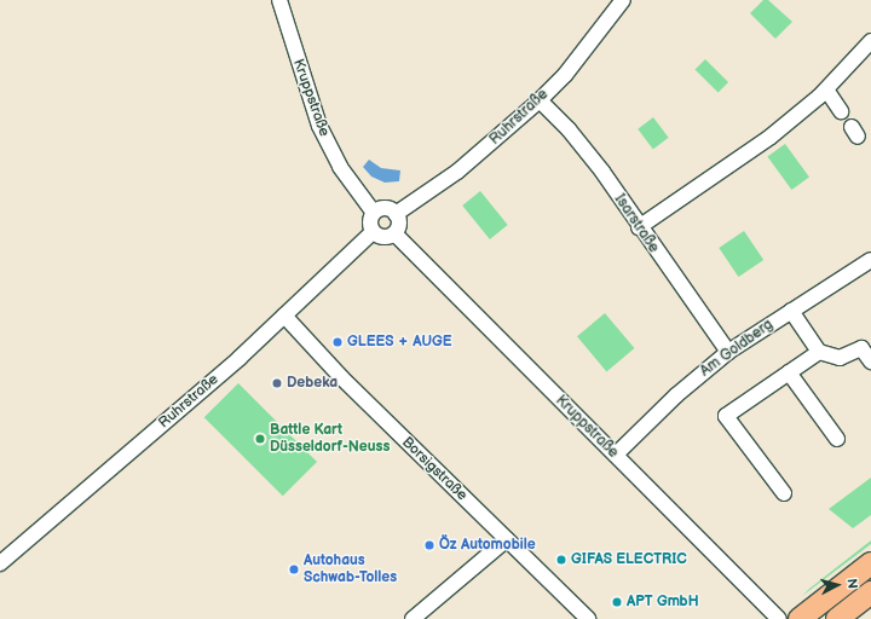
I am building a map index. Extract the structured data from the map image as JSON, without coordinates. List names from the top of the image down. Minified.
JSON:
{"streets":{"street":["Kruppstraße","Ruhrstraße","Isarstraße","Am Goldberg","Borsigstraße"]},"crossings":[["Kruppstraße","Ruhrstraße"],["Kruppstraße","Am Goldberg"],["Ruhrstraße","Isarstraße"],["Ruhrstraße","Borsigstraße"],["Isarstraße","Am Goldberg"]],"places":["GLEES + AUGE","Debeka","Battle Kart Düsseldorf-Neuss","Öz Automobile","GIFAS ELECTRIC","Autohaus Schwab-Tolles","APT GmbH"],"north":"right"}
